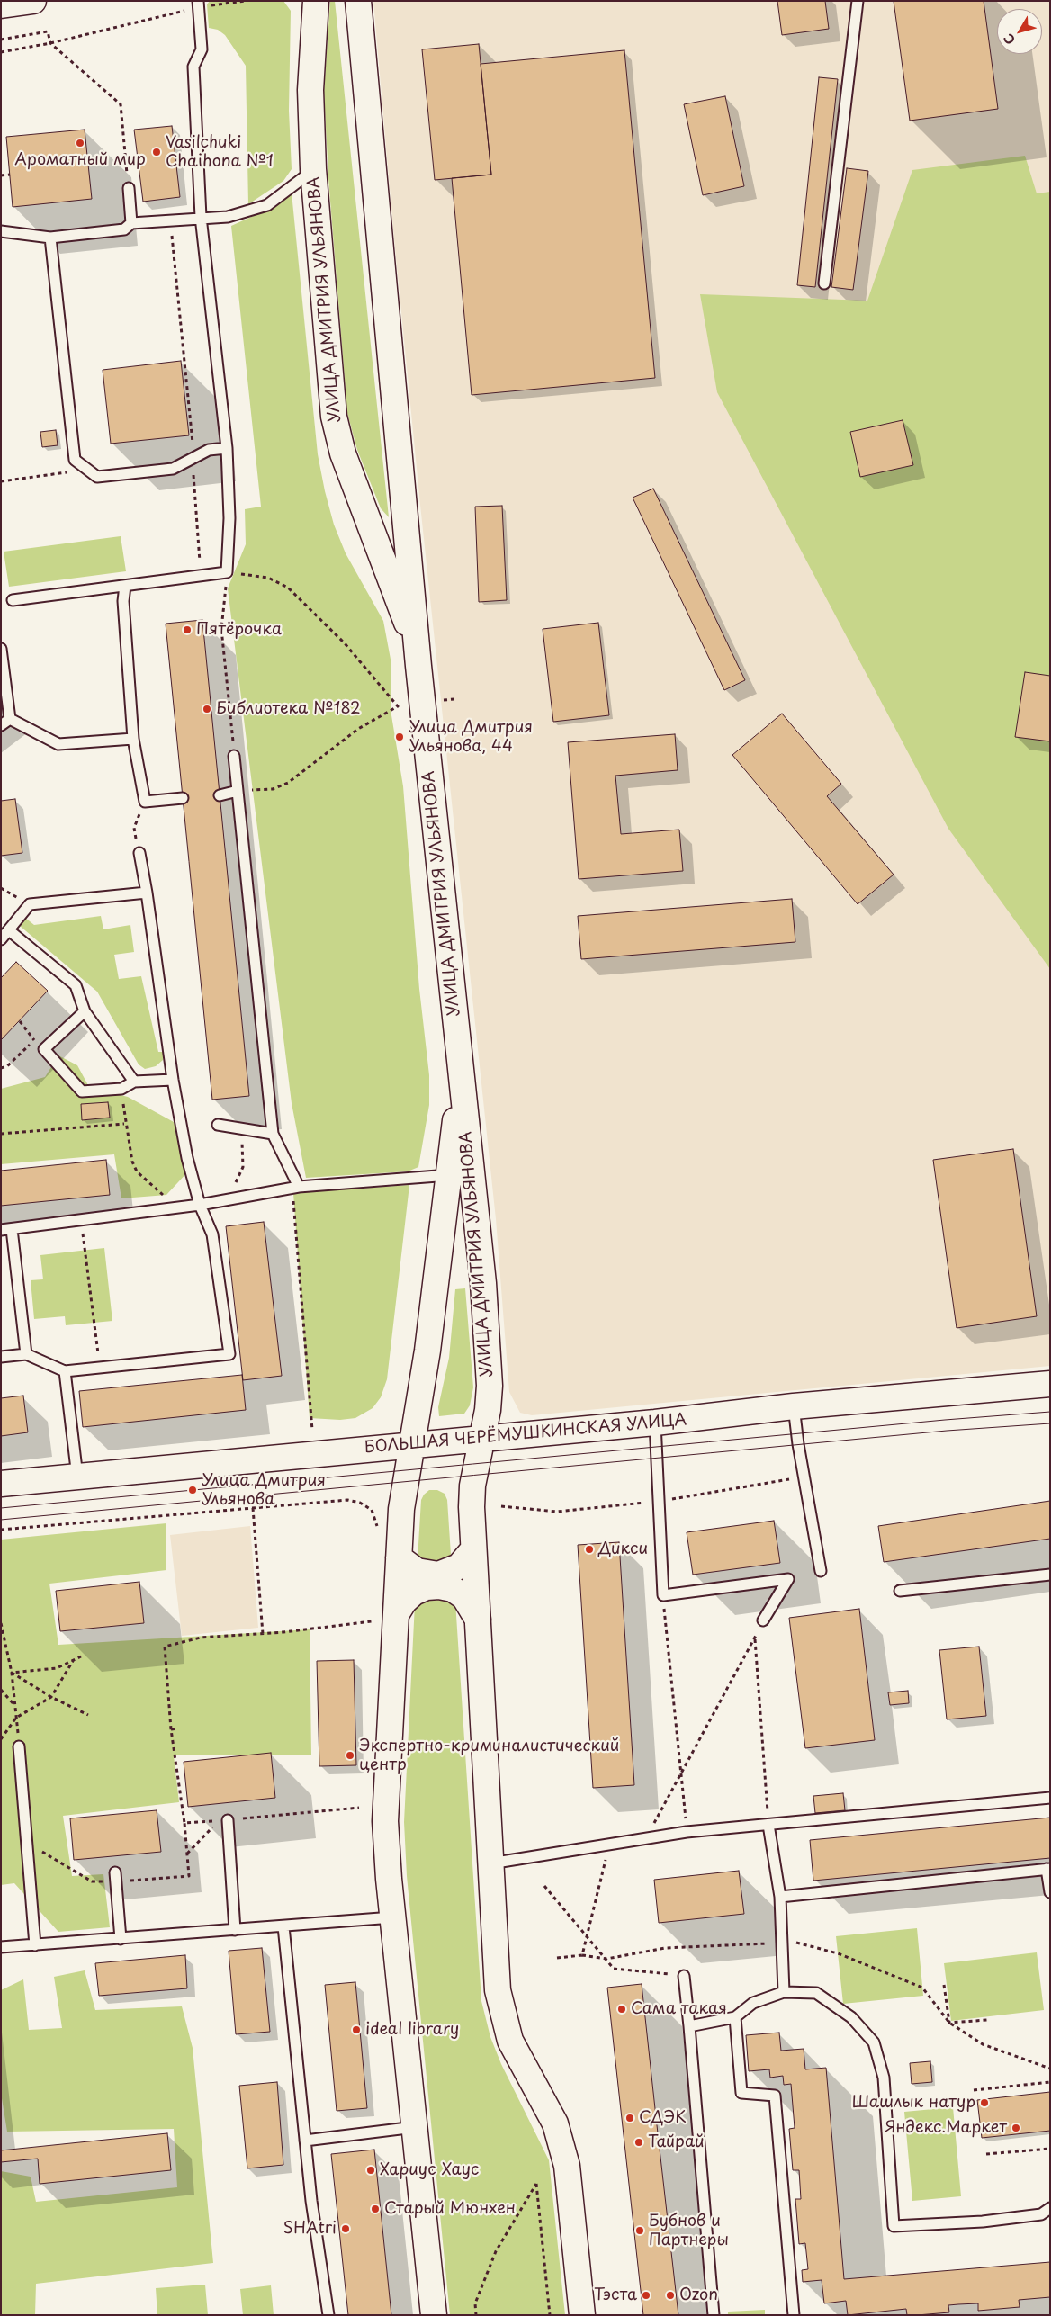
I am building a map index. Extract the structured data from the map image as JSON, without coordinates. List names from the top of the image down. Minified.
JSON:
{"streets":{"main road":["УЛИЦА ДМИТРИЯ УЛЬЯНОВА","БОЛЬШАЯ ЧЕРЁМУШКИНСКАЯ УЛИЦА"]},"crossings":[["УЛИЦА ДМИТРИЯ УЛЬЯНОВА","БОЛЬШАЯ ЧЕРЁМУШКИНСКАЯ УЛИЦА"]],"places":["Ароматный мир","Vasilchuki Chaihona №1","Пятёрочка","Библиотека №182","Улица Дмитрия Ульянова, 44","Улица Дмитрия Ульянова","Дикси","Экспертно-криминалистический центр","Сама такая","ideal library","Шашлык натур","СДЭК","Яндекс.Маркет","Тайрай","Хариус Хаус","Старый Мюнхен","SHAtri","Бубнов и Партнеры","Тэста","Ozon"],"north":"bottom left"}
